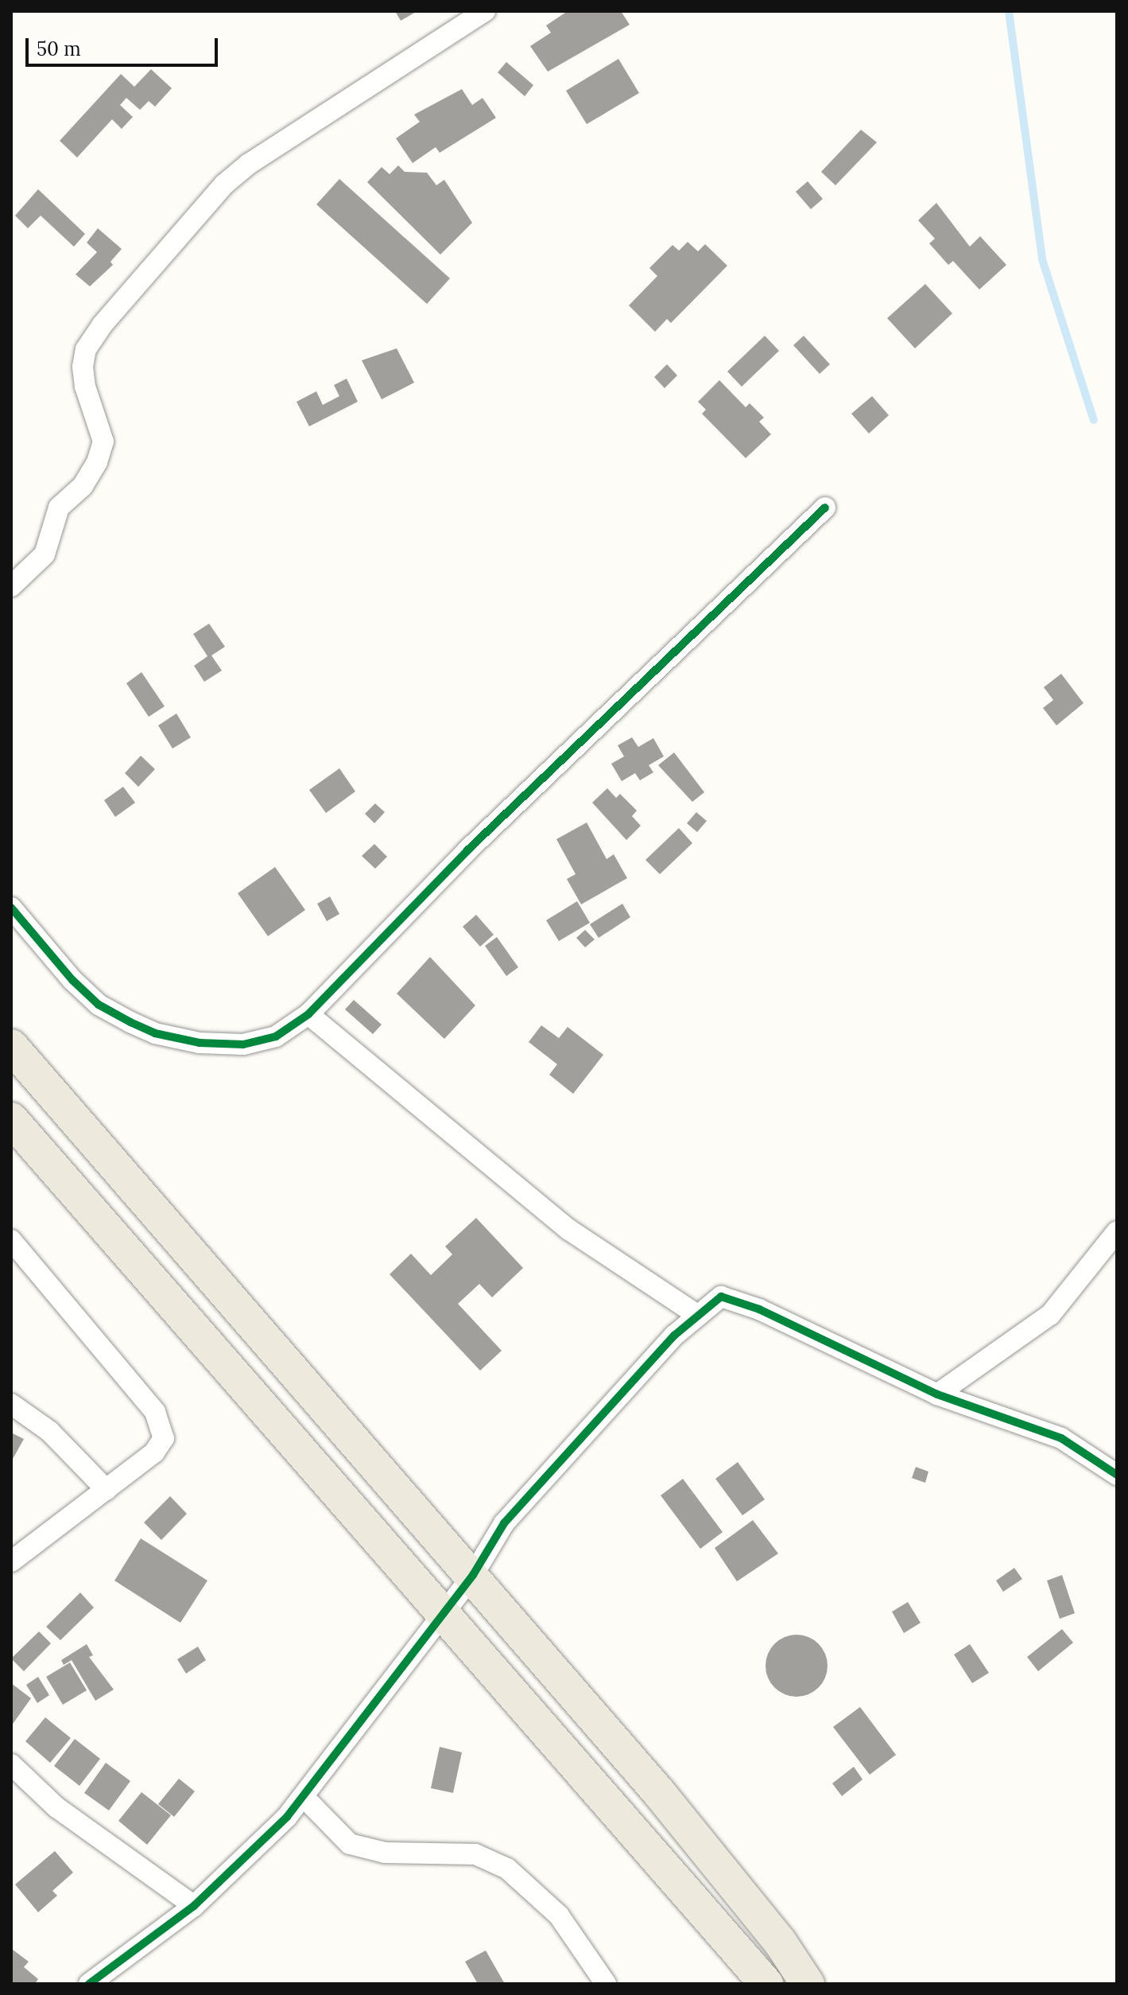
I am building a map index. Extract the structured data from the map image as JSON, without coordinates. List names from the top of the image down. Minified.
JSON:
{"scale_bar":"50 m"}
